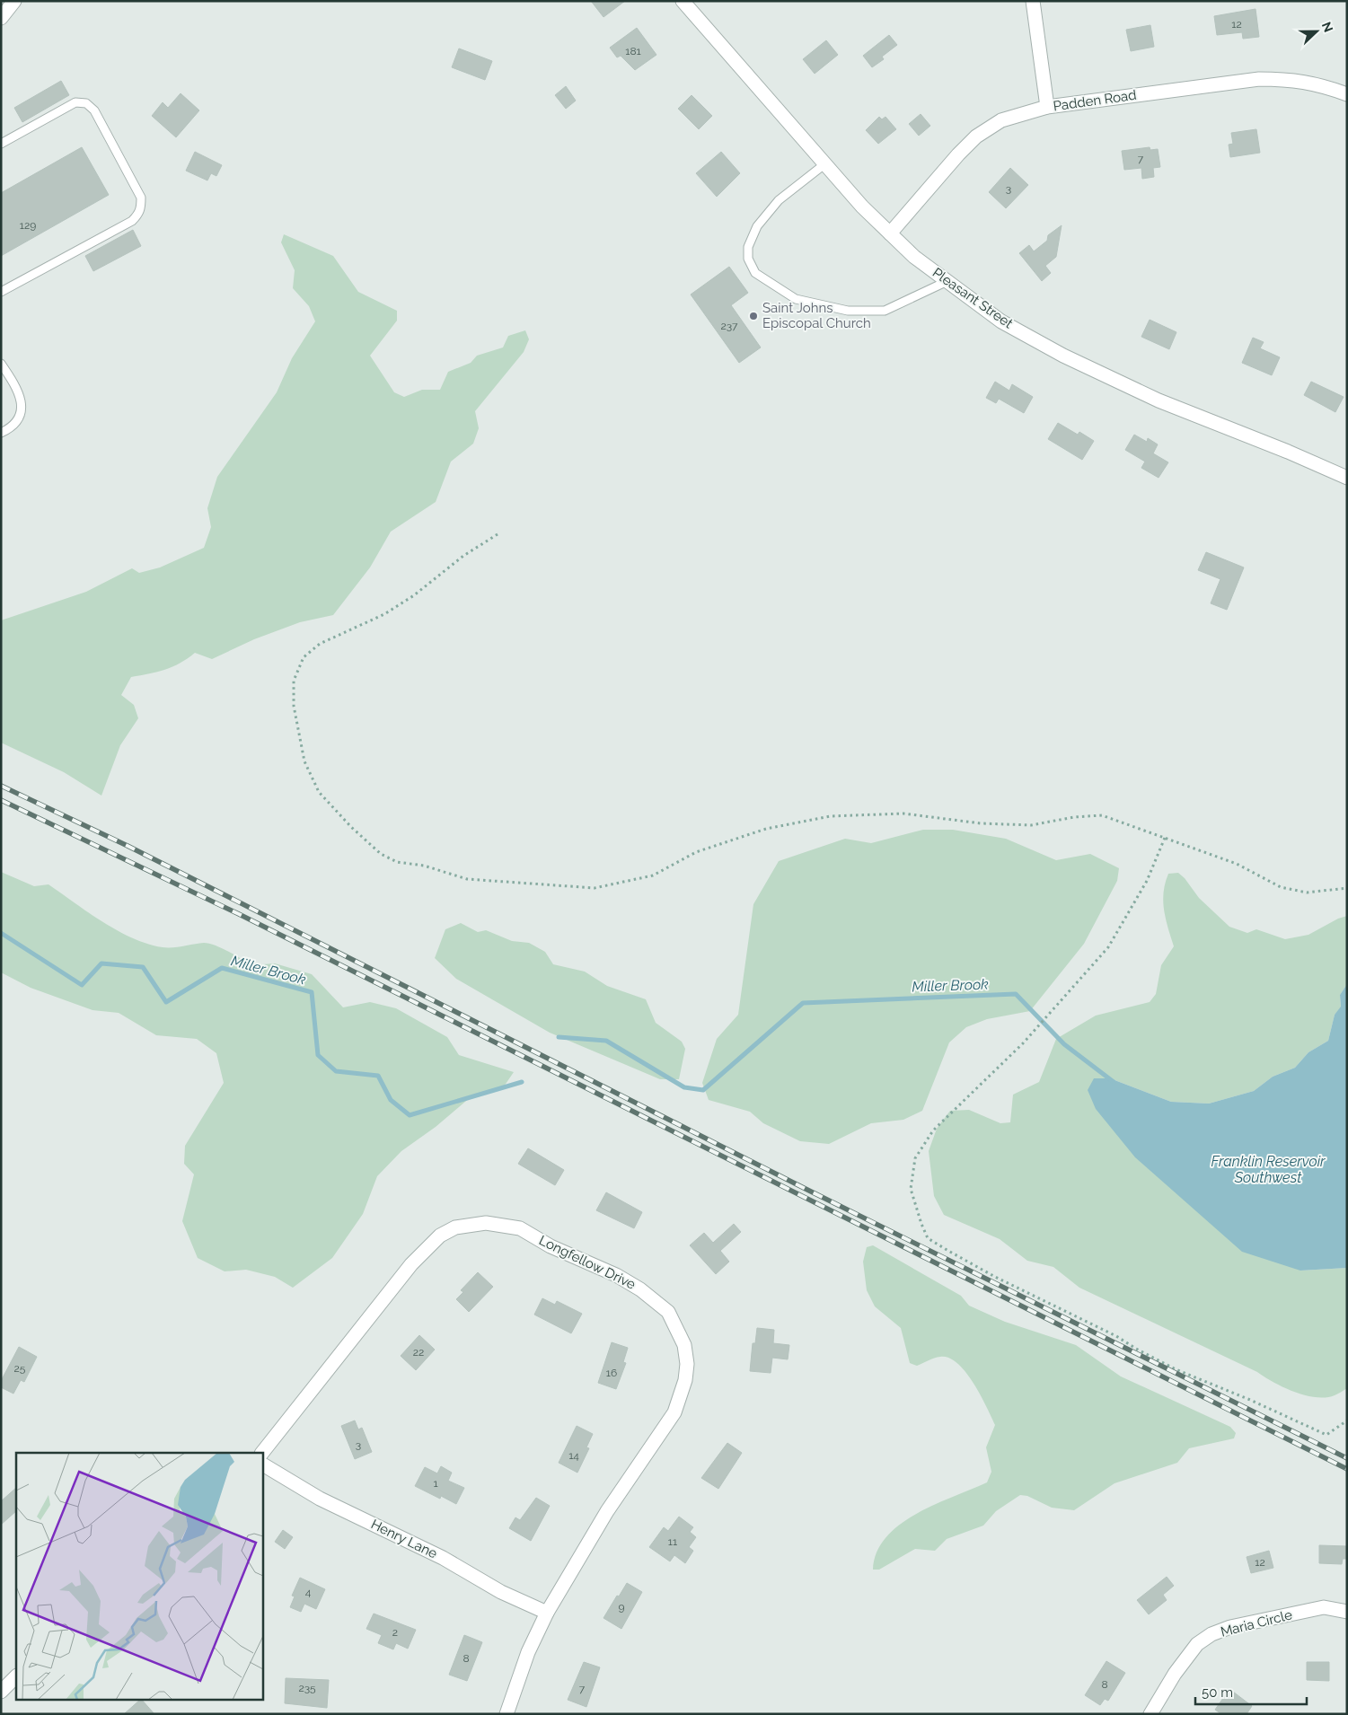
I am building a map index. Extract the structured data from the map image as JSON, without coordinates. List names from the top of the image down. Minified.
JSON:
{"streets":{"street":["Padden Road","Pleasant Street","Longfellow Drive","Henry Lane","Maria Circle"]},"crossings":[["Padden Road","Pleasant Street"],["Longfellow Drive","Henry Lane"]],"water":["Miller Brook","Franklin Reservoir Southwest"],"places":["Saint Johns Episcopal Church"],"house_numbers":["12","181","7","3","129","237","22","25","16","3","14","1","11","12","4","9","2","8","8","235","7"],"scale_bar":"50 m","north":"right"}
